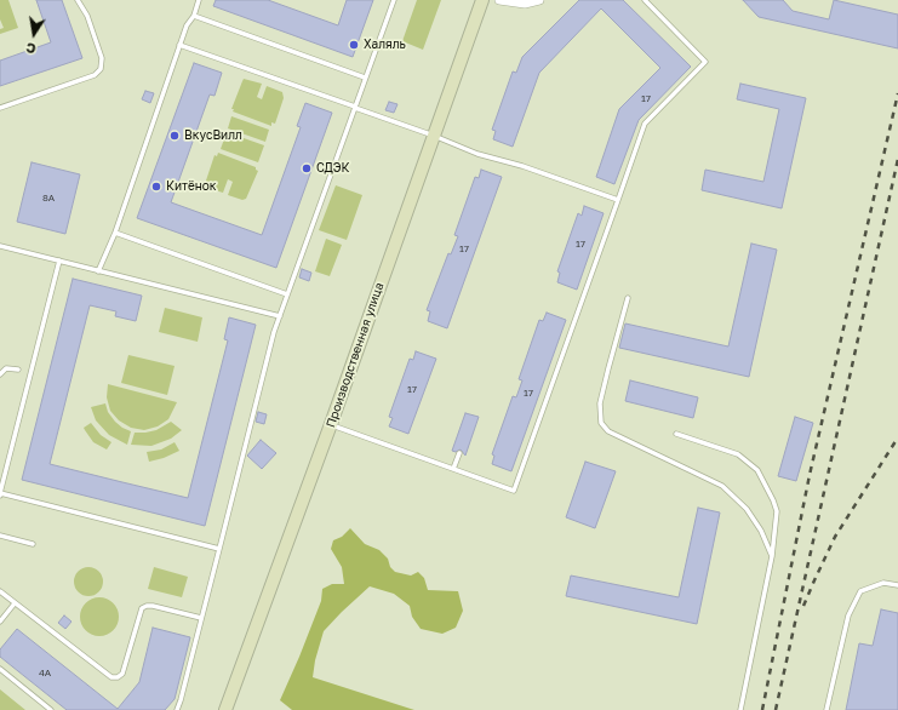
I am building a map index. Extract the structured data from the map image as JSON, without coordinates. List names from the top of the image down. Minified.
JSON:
{"streets":{"main road":["Производственная улица"]},"places":["Халяль","ВкусВилл","СДЭК","Китёнок"],"house_numbers":["17","8А","17","17","17","17","4А"],"north":"bottom"}
